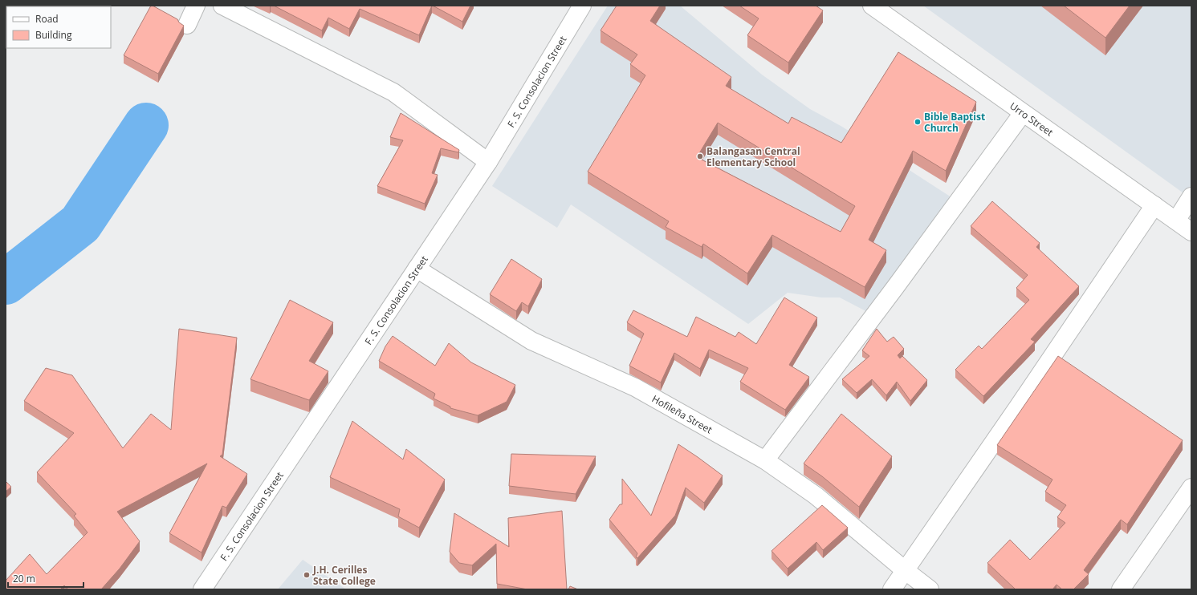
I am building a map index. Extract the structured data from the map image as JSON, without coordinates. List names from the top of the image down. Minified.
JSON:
{"streets":{"street":["F. S. Consolacion Street","Urro Street","Hofileña Street"]},"crossings":[["F. S. Consolacion Street","Hofileña Street"]],"places":["Bible Baptist Church","Balangasan Central Elementary School","J.H. Cerilles State College"],"legend":["Road","Building"],"scale_bar":"20 m"}
